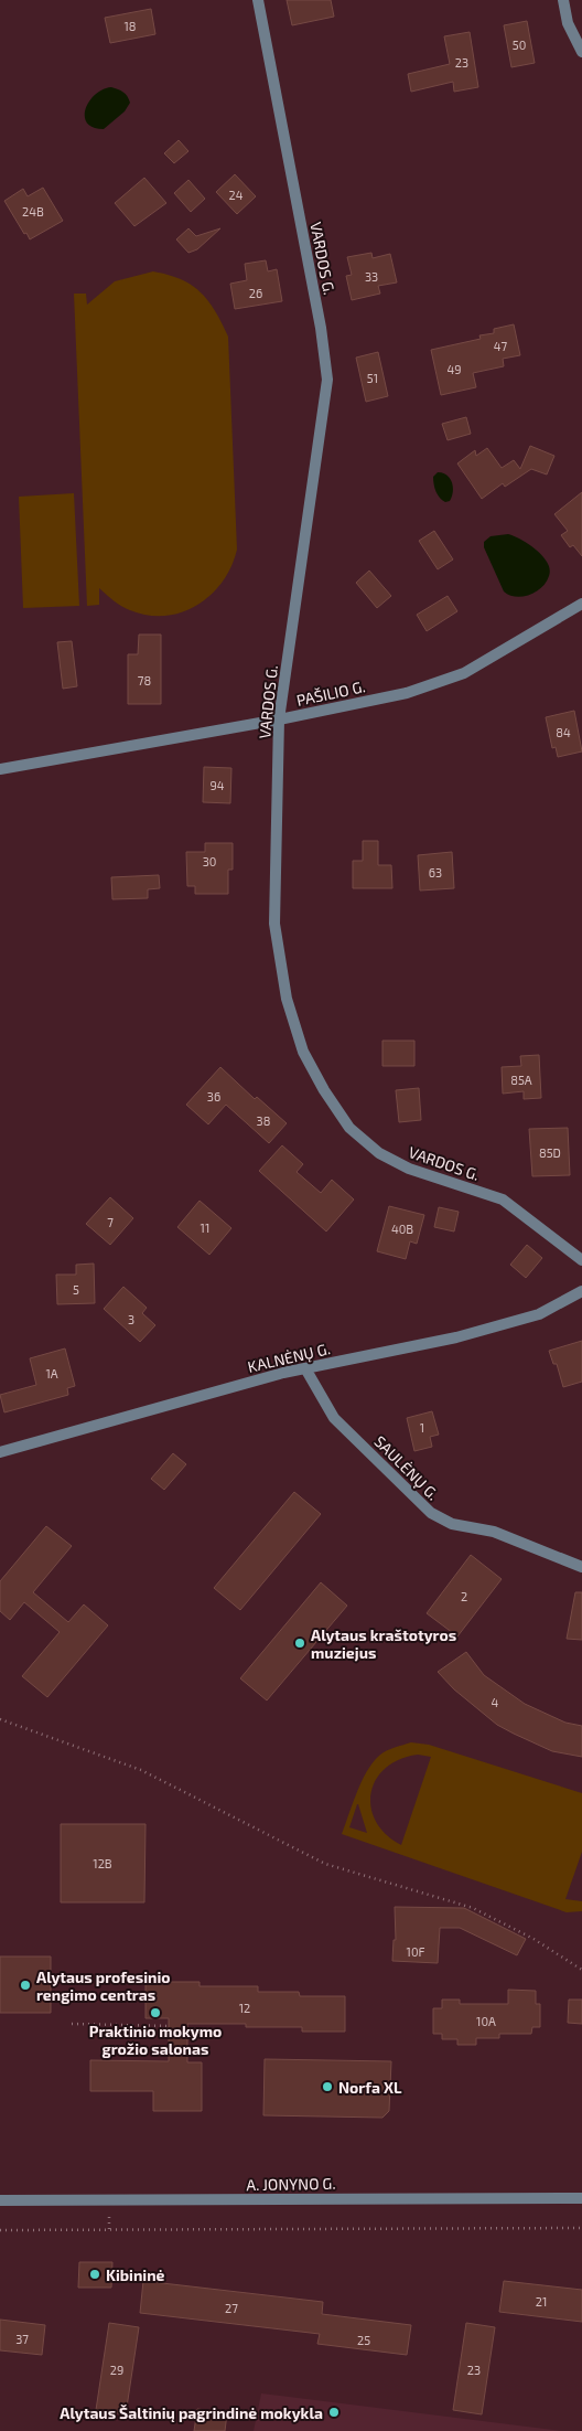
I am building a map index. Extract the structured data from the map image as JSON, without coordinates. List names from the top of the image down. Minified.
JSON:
{"streets":{"street":["VARDOS G.","PAŠILIO G.","KALNĖNŲ G.","SAULĖNŲ G.","A. JONYNO G."]},"crossings":[["VARDOS G.","PAŠILIO G."],["KALNĖNŲ G.","SAULĖNŲ G."]],"places":["Alytaus kraštotyros muziejus","Alytaus profesinio rengimo centras","Praktinio mokymo grožio salonas","Norfa XL","Kibininė","Alytaus Šaltinių pagrindinė mokykla"],"house_numbers":["18","50","23","24","24B","33","26","47","49","51","78","84","94","30","63","85A","36","38","85D","7","11","40B","5","3","1A","1","2","4","12B","10F","12","10A","21","27","37","25","29","23"]}
